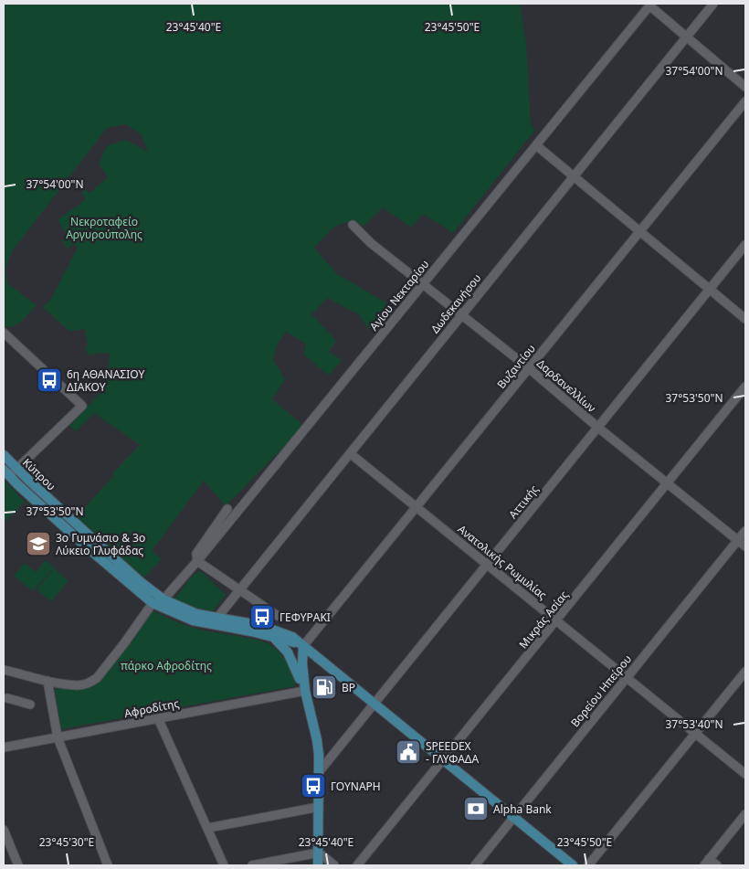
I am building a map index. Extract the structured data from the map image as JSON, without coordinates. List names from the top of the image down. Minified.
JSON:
{"streets":{"main road":["Κύπρου"],"street":["Αγίου Νεκταρίου","Δωδεκανήσου","Βυζαντίου","Δαρδανελλίων","Αττικής","Ανατολικής Ρωμυλίας","Μικράς Ασίας","Βορείου Ηπείρου","Αφροδίτης"]},"crossings":[["Αγίου Νεκταρίου","Δαρδανελλίων"],["Αγίου Νεκταρίου","Κύπρου"],["Δωδεκανήσου","Δαρδανελλίων"],["Δωδεκανήσου","Κύπρου"],["Δωδεκανήσου","Ανατολικής Ρωμυλίας"],["Βυζαντίου","Δαρδανελλίων"],["Βυζαντίου","Κύπρου"],["Βυζαντίου","Ανατολικής Ρωμυλίας"],["Δαρδανελλίων","Αττικής"],["Δαρδανελλίων","Μικράς Ασίας"],["Δαρδανελλίων","Βορείου Ηπείρου"],["Κύπρου","Αττικής"],["Κύπρου","Μικράς Ασίας"],["Κύπρου","Βορείου Ηπείρου"],["Αττικής","Ανατολικής Ρωμυλίας"],["Ανατολικής Ρωμυλίας","Μικράς Ασίας"],["Ανατολικής Ρωμυλίας","Βορείου Ηπείρου"]],"parks":["Νεκροταφείο Αργυρούπολης","πάρκο Αφροδίτης"],"places":{"bus stop":["6η ΑΘΑΝΑΣΙΟΥ ΔΙΑΚΟΥ","ΓΕΦΥΡΑΚΙ","ΓΟΥΝΑΡΗ"],"school or university":["3ο Γυμνάσιο & 3ο Λύκειο Γλυφάδας"],"fuel station":["BP"],"public building":["SPEEDEX - ΓΛΥΦΑΔΑ"],"bank":["Alpha Bank"]},"coordinates":["23°45'40\"E","23°45'50\"E","37°54'00\"N","37°53'50\"N","37°53'40\"N","23°45'30\"E"]}
